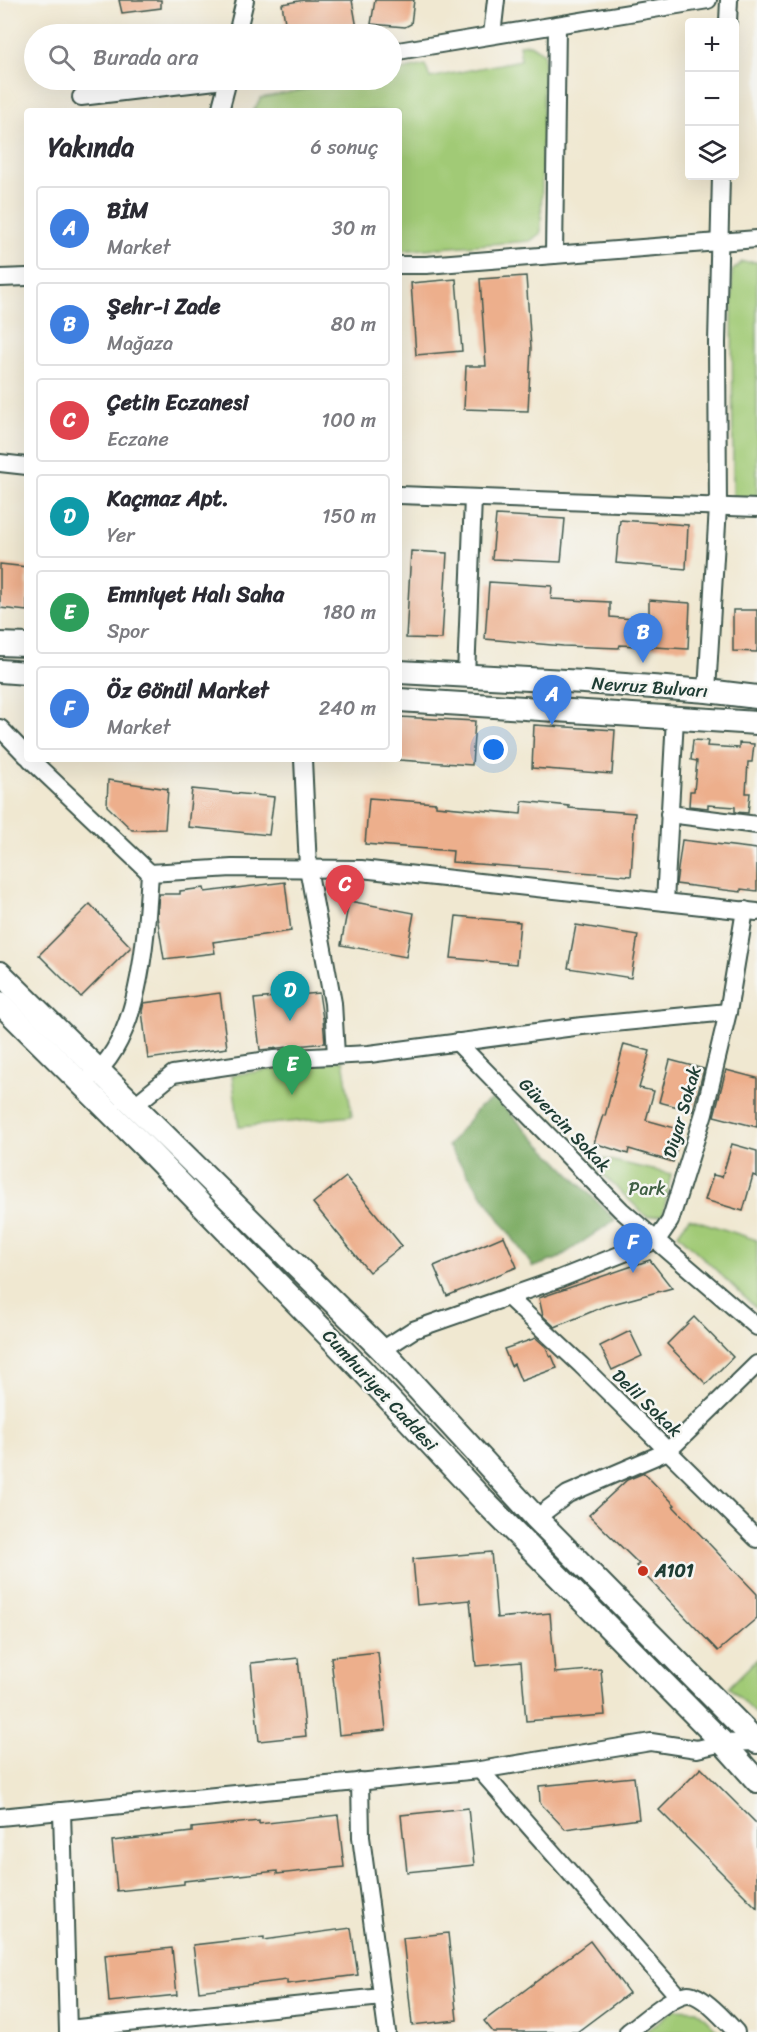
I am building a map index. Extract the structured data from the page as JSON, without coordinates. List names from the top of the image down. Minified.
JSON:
{"streets":{"main road":["Nevruz Bulvarı","Cumhuriyet Caddesi"],"street":["Diyar Sokak","Güvercin Sokak","Delil Sokak"]},"crossings":[["Diyar Sokak","Güvercin Sokak"]],"parks":["Park"],"places":["A101"],"page":{"map_buttons":["+","−"],"search":"Burada ara","heading":["Yakında","6 sonuç"],"list":[{"mark":"A","name":"BİM","note":"Market","value":"30 m"},{"mark":"B","name":"Şehr-i Zade","note":"Mağaza","value":"80 m"},{"mark":"C","name":"Çetin Eczanesi","note":"Eczane","value":"100 m"},{"mark":"D","name":"Kaçmaz Apt.","note":"Yer","value":"150 m"},{"mark":"E","name":"Emniyet Halı Saha","note":"Spor","value":"180 m"},{"mark":"F","name":"Öz Gönül Market","note":"Market","value":"240 m"}],"pins":["B","A","C","D","E","F"]}}
